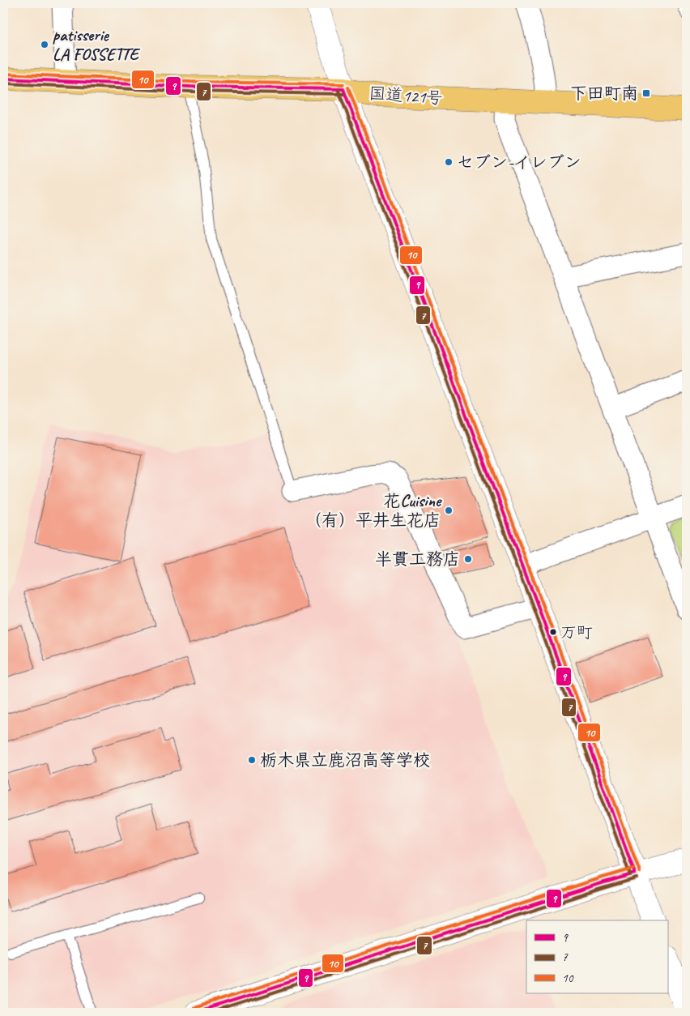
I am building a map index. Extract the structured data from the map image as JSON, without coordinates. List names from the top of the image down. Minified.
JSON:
{"streets":{"highway":["国道121号"]},"places":{"other":["patisserie LA FOSSETTE","セブン-イレブン","花Cuisine （有）平井生花店","半貫工務店","万町","栃木県立鹿沼高等学校"],"transit":["下田町南"]},"lines":["transit line 10","transit line 9","transit line 7"],"legend":["9","7","10"]}
